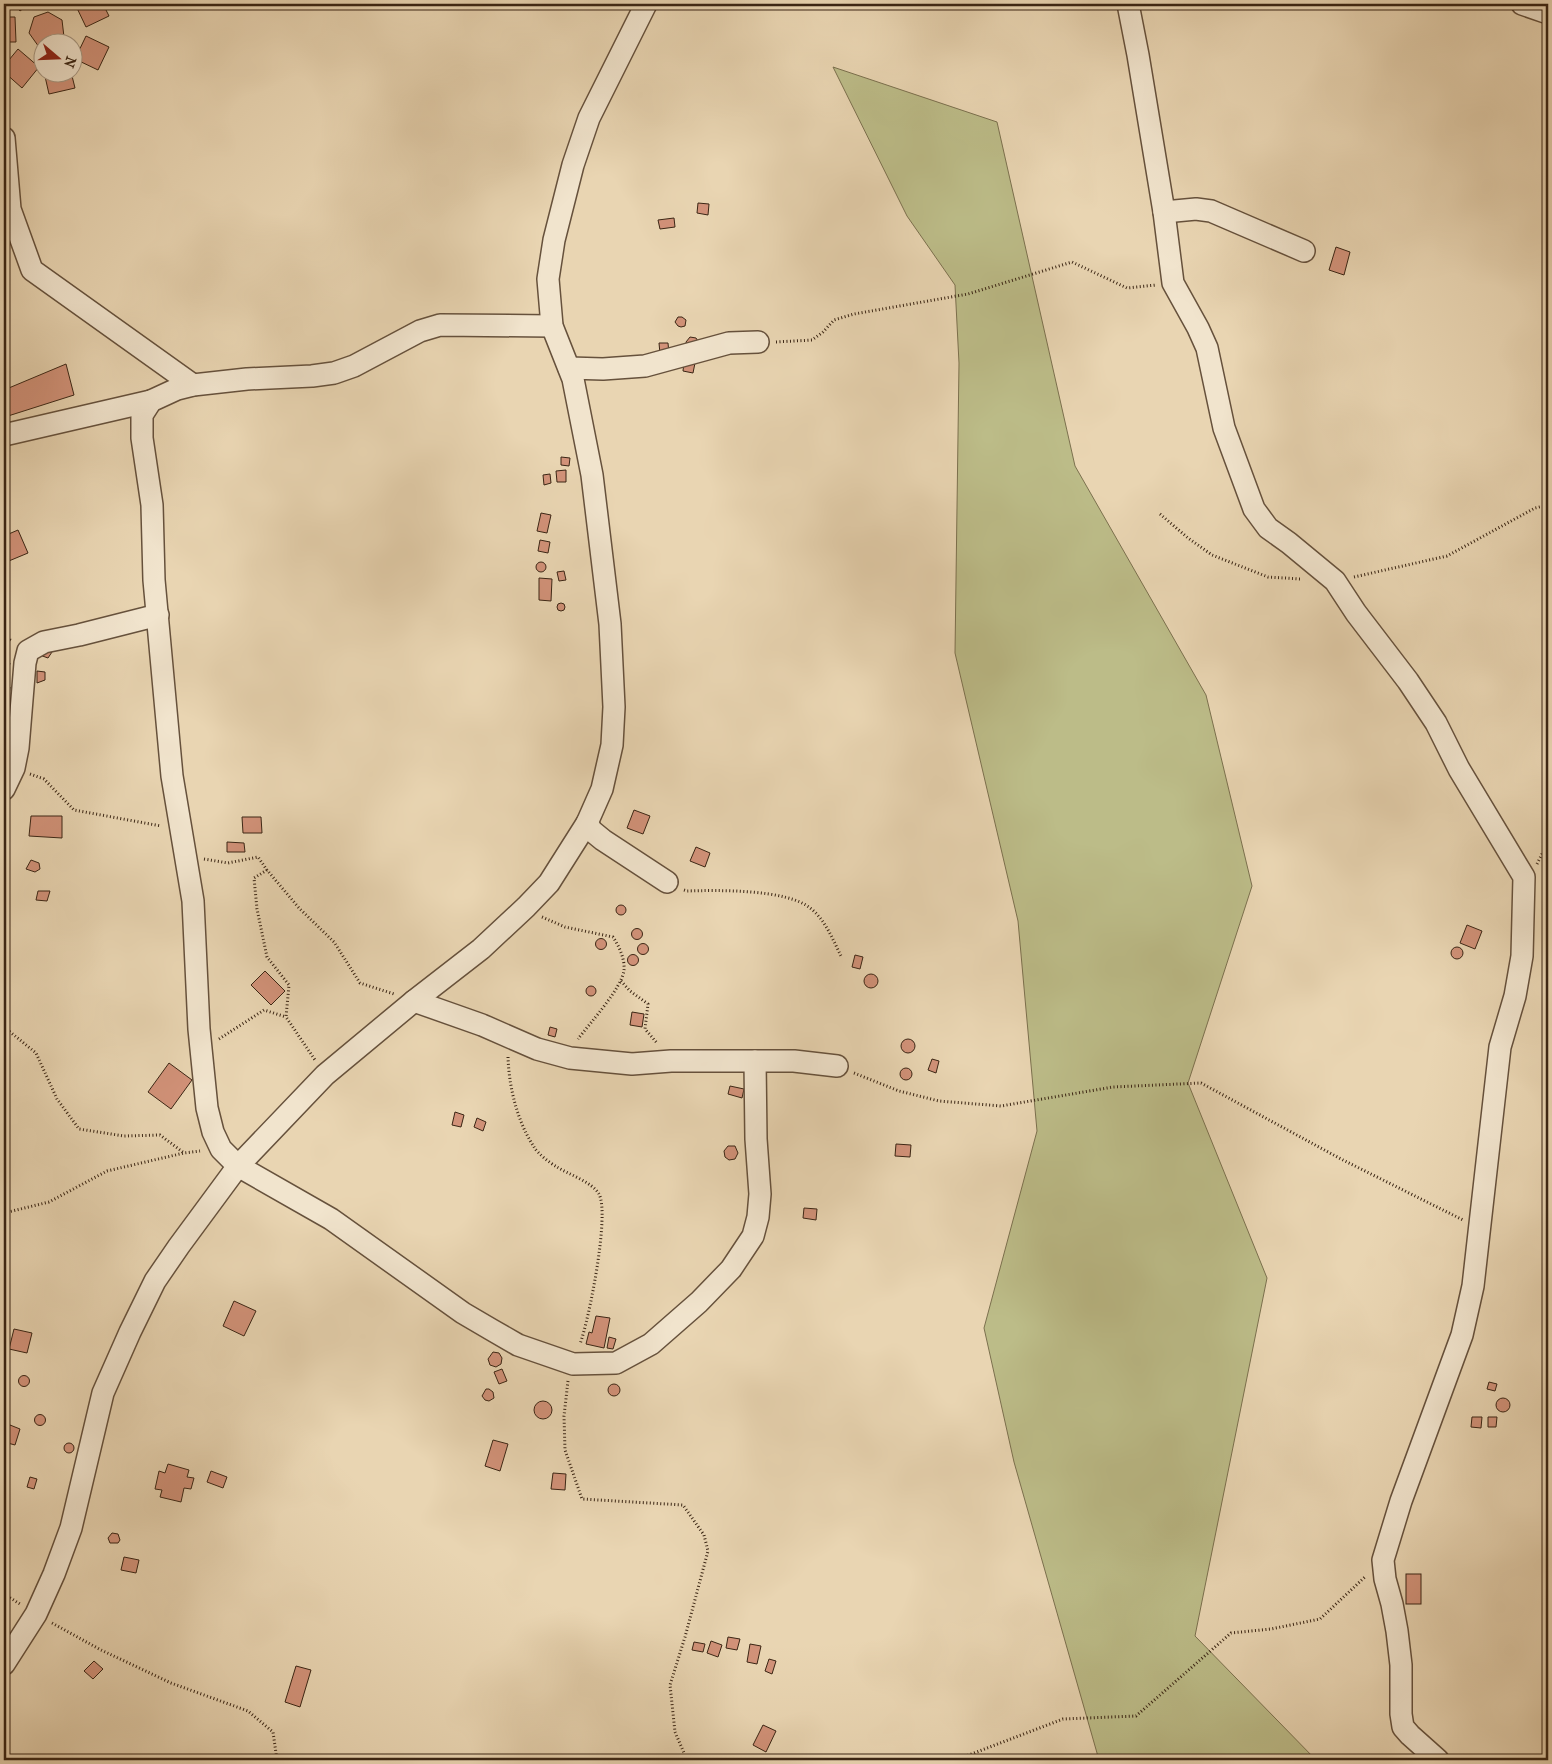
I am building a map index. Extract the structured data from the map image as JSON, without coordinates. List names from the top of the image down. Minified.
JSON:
{"north":"right"}
